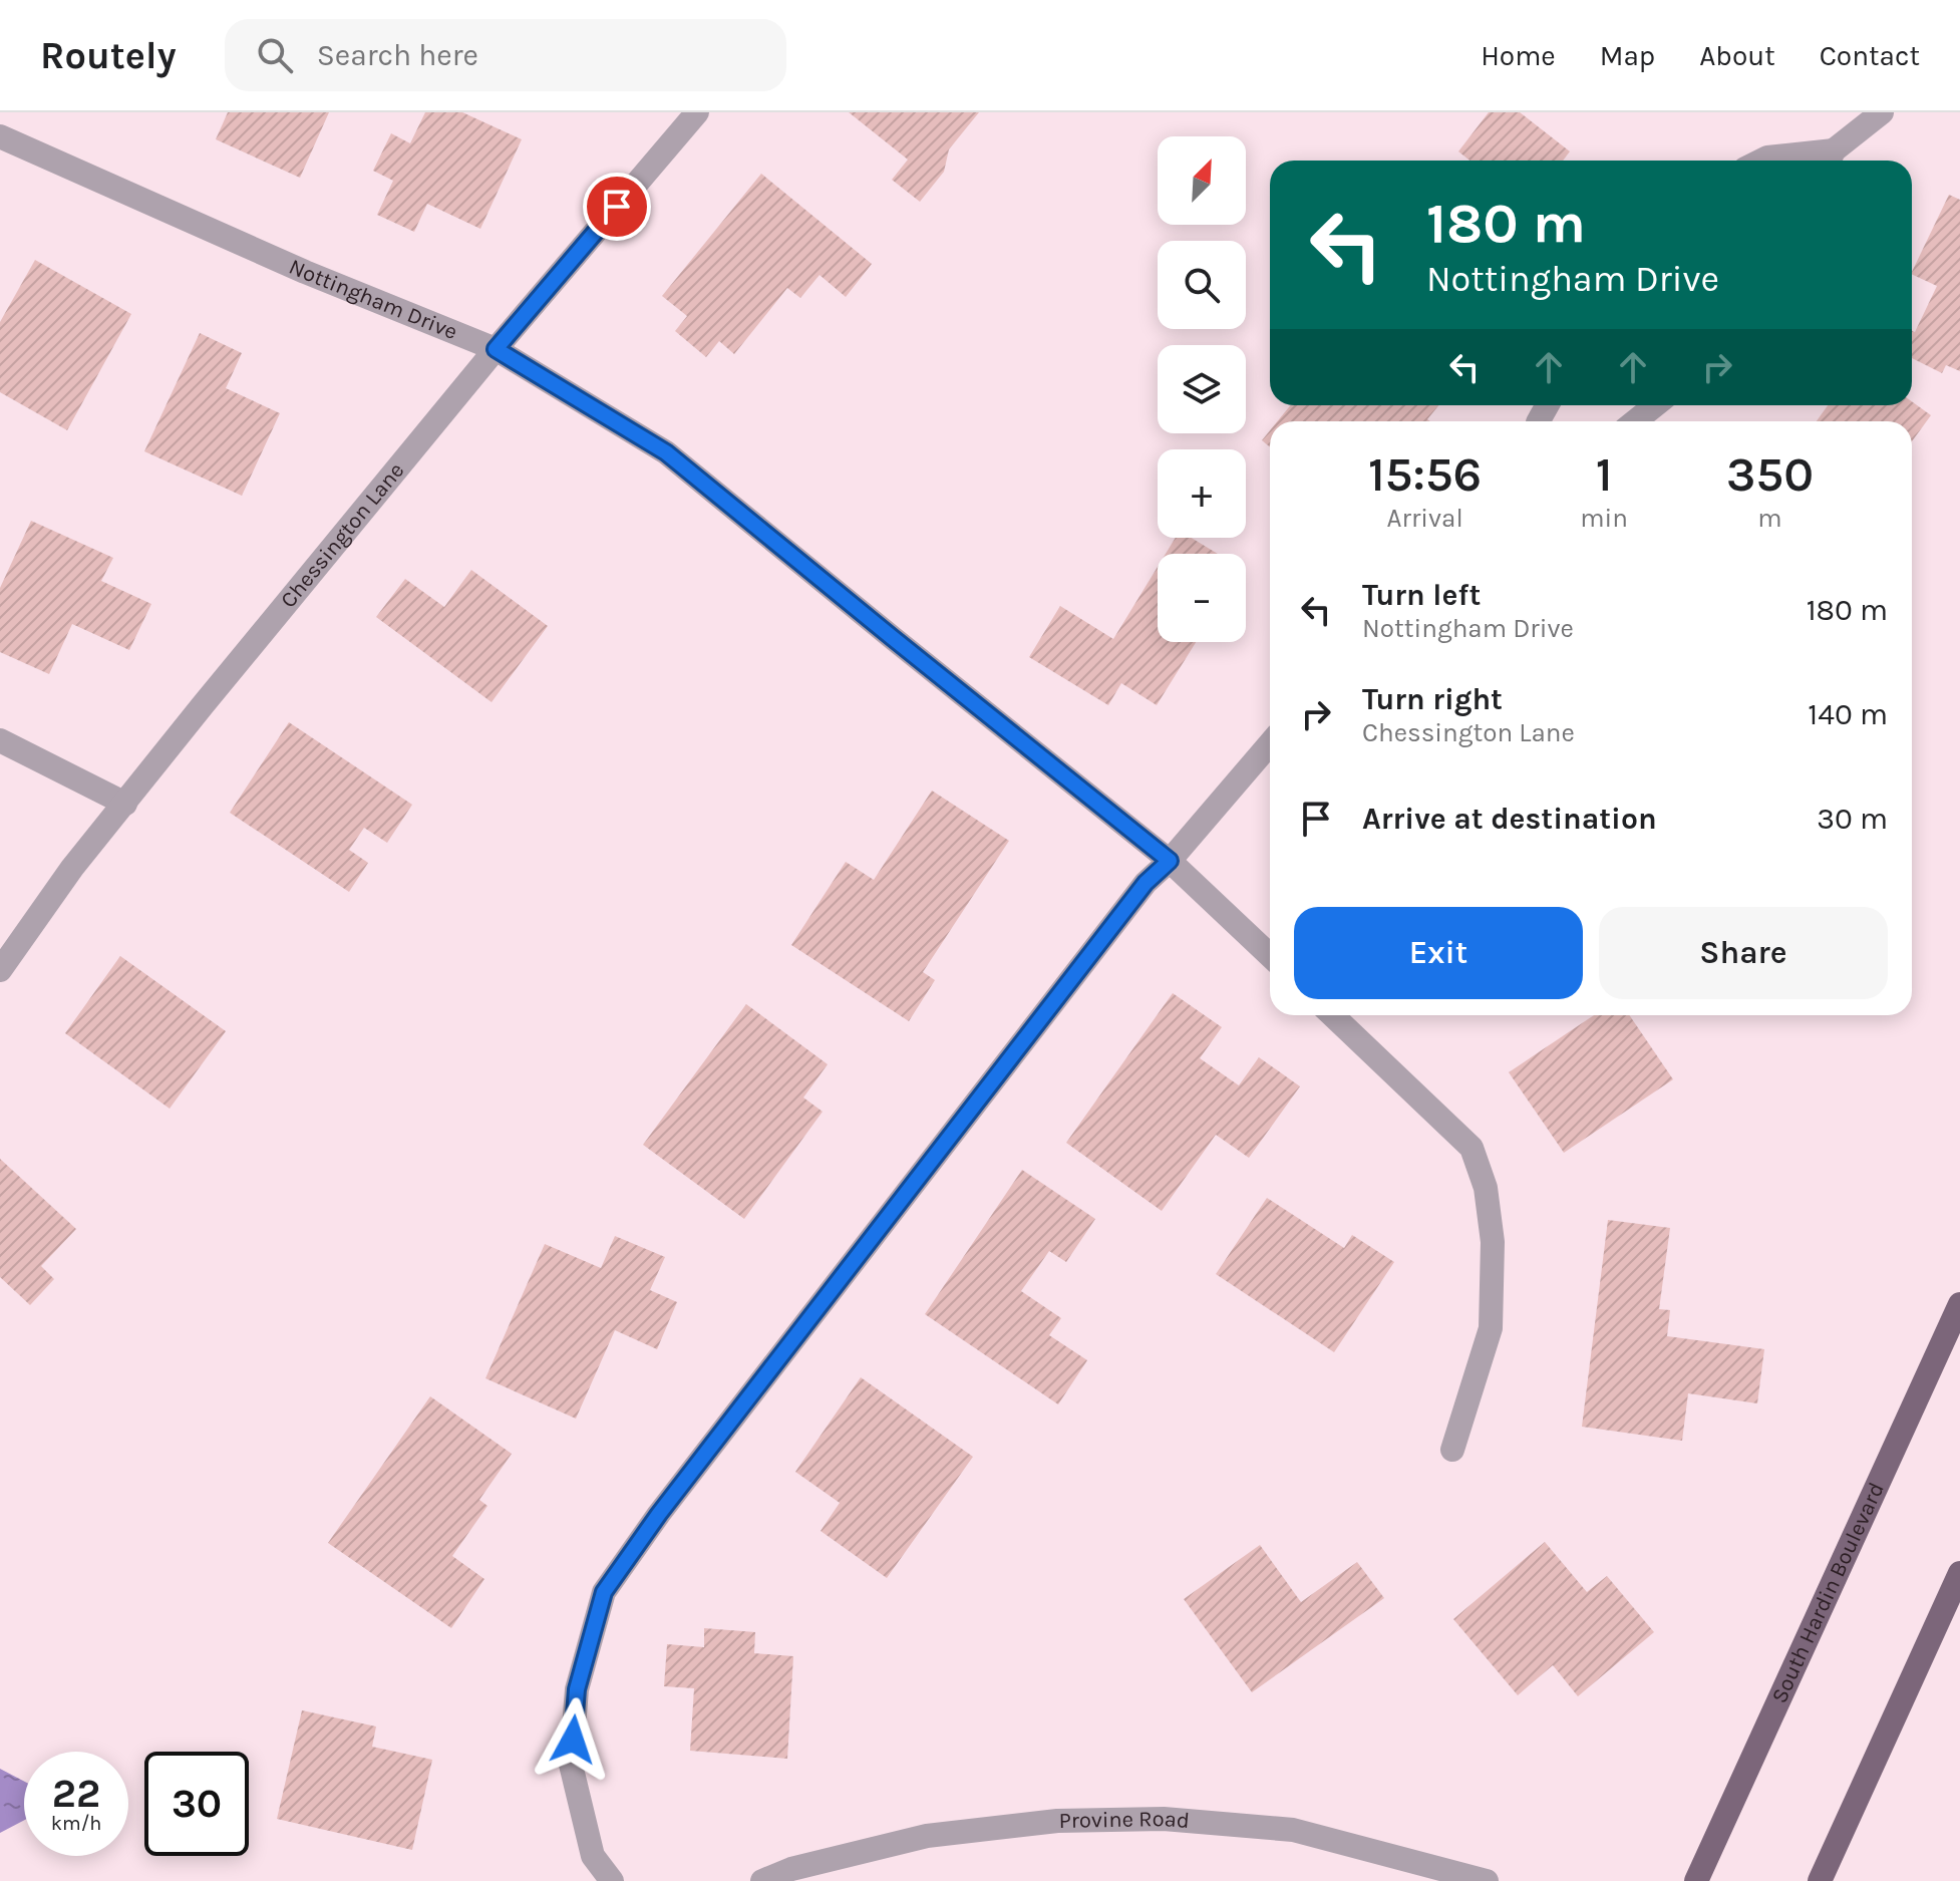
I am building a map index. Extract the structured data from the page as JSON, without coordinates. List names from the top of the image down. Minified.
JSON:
{"streets":{"main road":["South Hardin Boulevard"],"street":["Nottingham Drive","Chessington Lane","Provine Road"]},"crossings":[["Nottingham Drive","Chessington Lane"]],"north":"top right","page":{"header":"Routely","search":"Search here","nav":["Home","Map","About","Contact"],"map_buttons":["+","−"],"turn":["180 m","Nottingham Drive"],"eta":["15:56","Arrival","1","min","350","m"],"list":[{"name":"Turn left","note":"Nottingham Drive","value":"180 m"},{"name":"Turn right","note":"Chessington Lane","value":"140 m"},{"name":"Arrive at destination","value":"30 m"}],"buttons":["Exit","Share"],"speed":"22 km/h","limit":"30"}}
